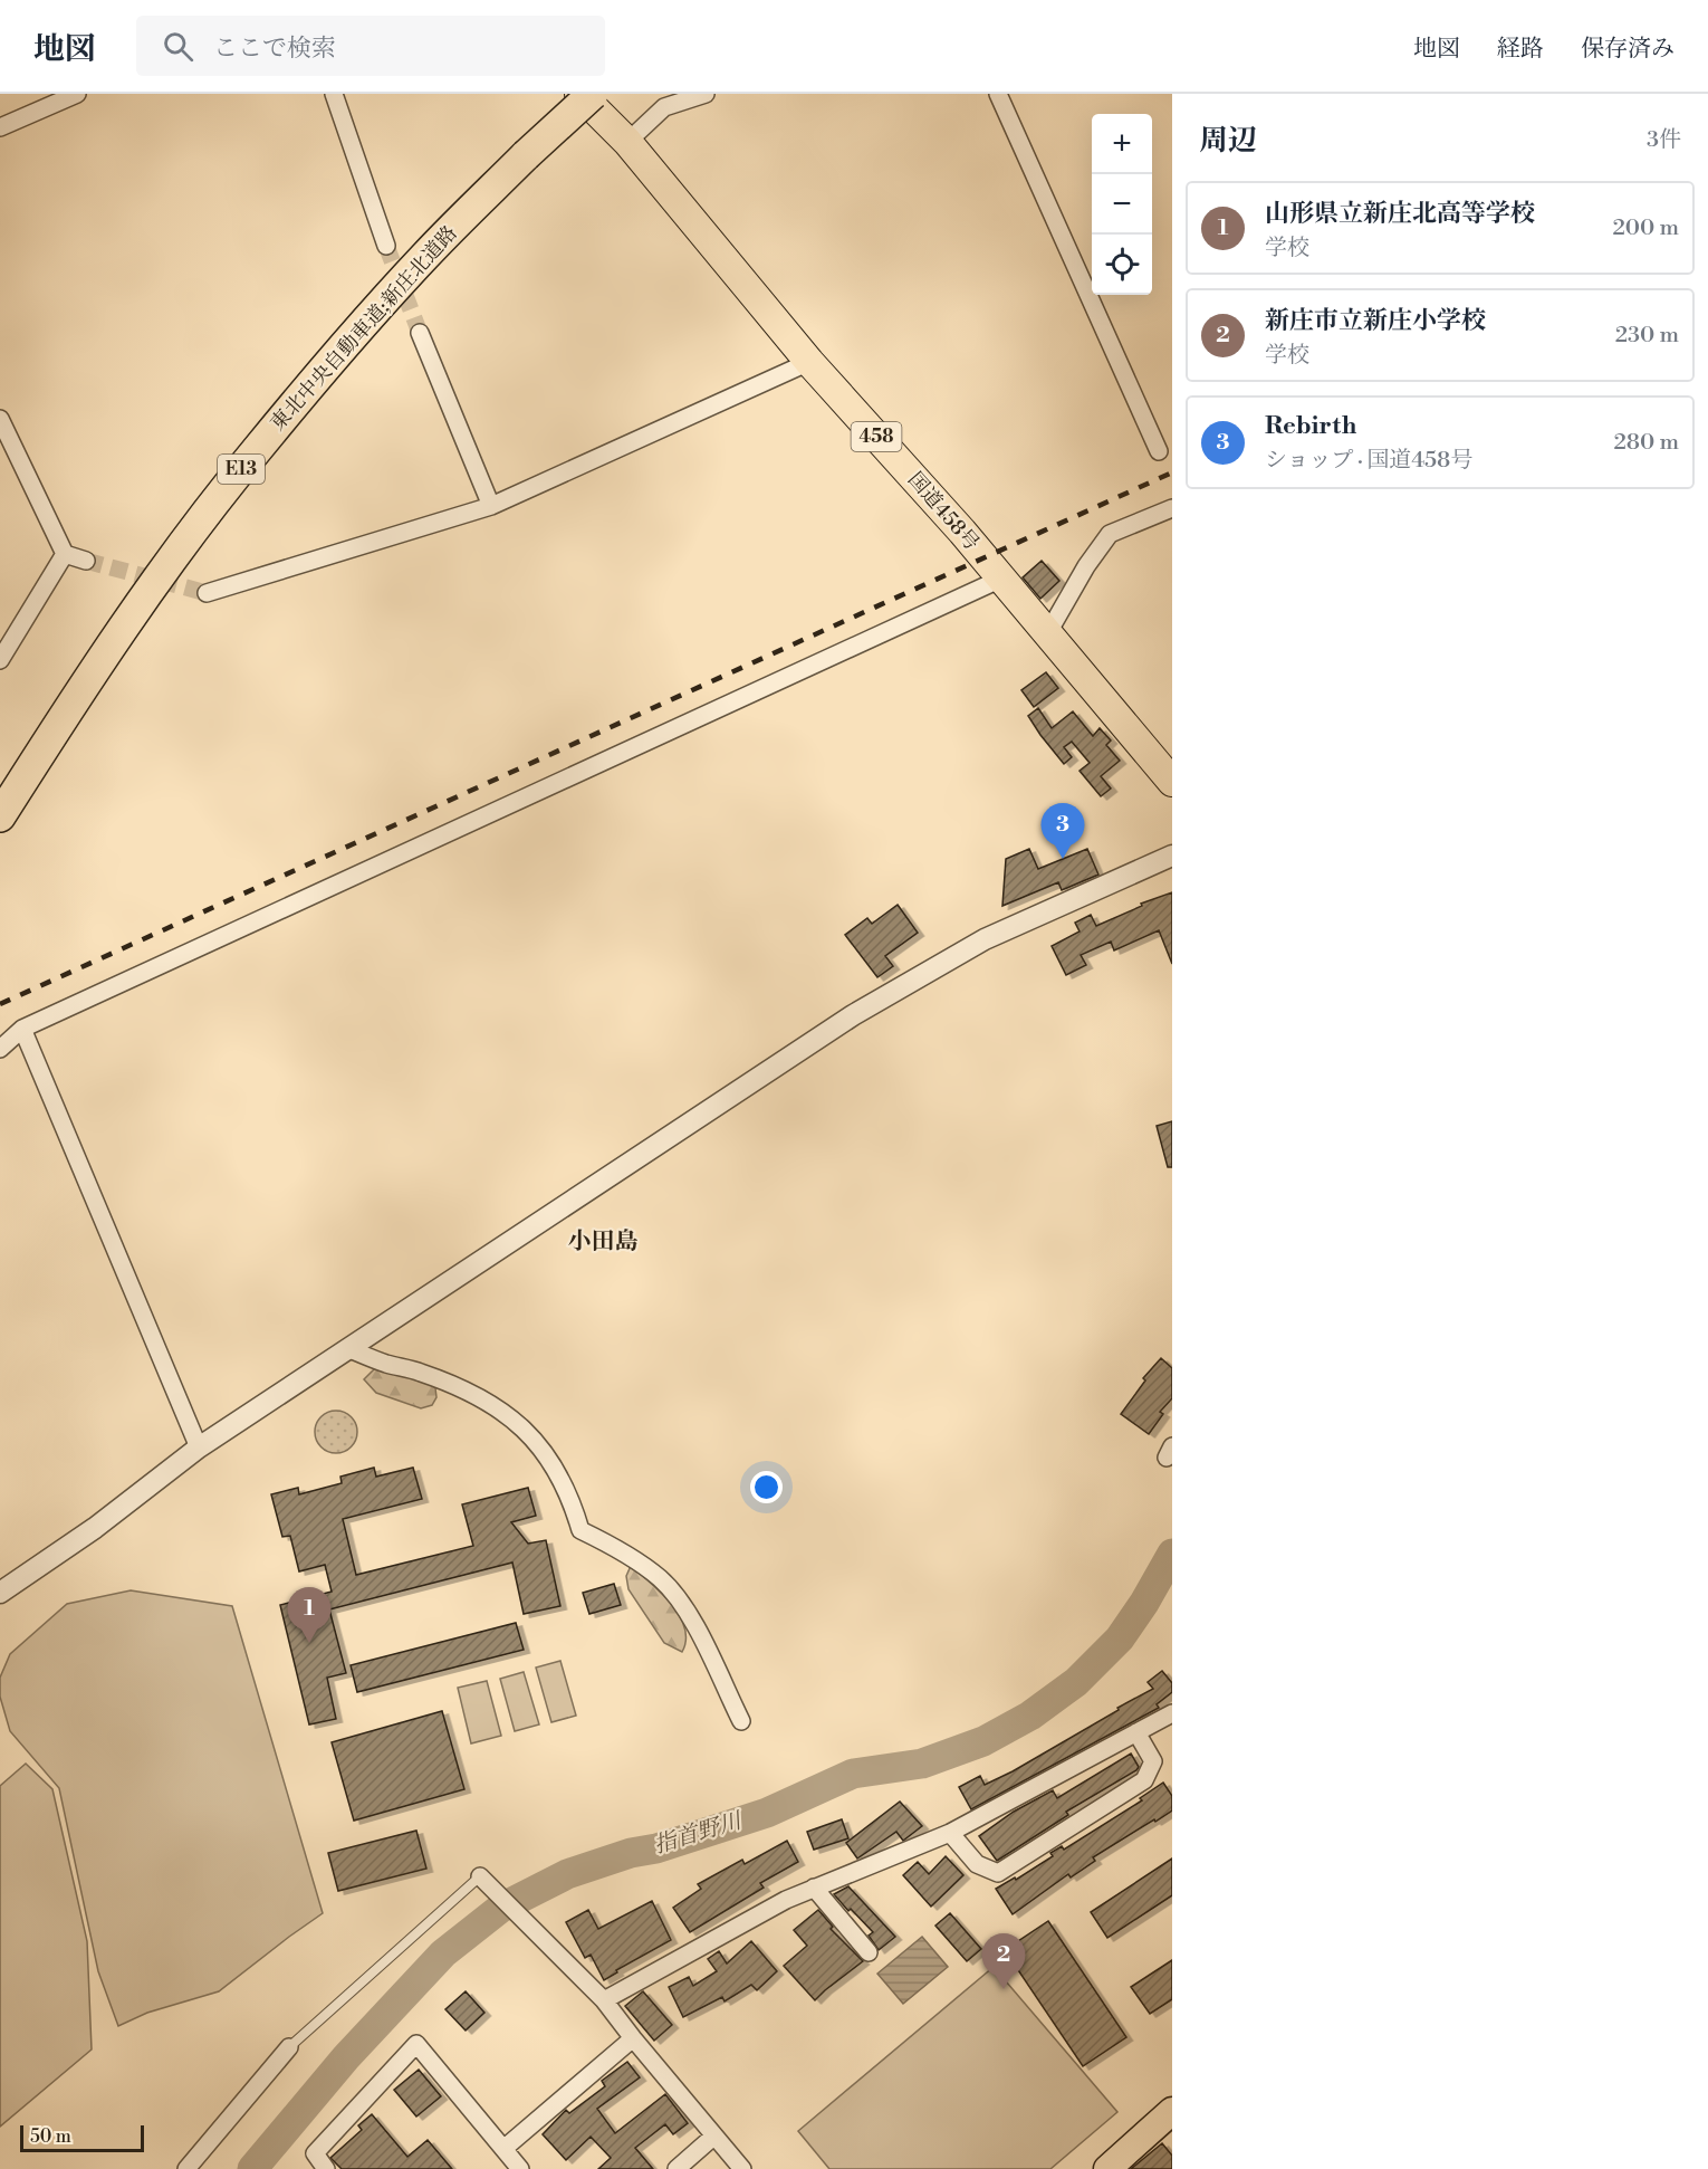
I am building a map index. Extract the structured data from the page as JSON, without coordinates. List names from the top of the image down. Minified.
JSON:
{"streets":{"highway":["東北中央自動車道;新庄北道路","458","E13","国道458号"]},"districts":["小田島"],"water":["指首野川"],"scale_bar":"50 m","page":{"header":"地図","search":"ここで検索","nav":["地図","経路","保存済み"],"heading":["周辺","3件"],"map_buttons":["+","−"],"list":[{"mark":"1","name":"山形県立新庄北高等学校","note":"学校","value":"200 m"},{"mark":"2","name":"新庄市立新庄小学校","note":"学校","value":"230 m"},{"mark":"3","name":"Rebirth","note":"ショップ · 国道458号","value":"280 m"}],"pins":["3","1","2"],"scale":"50 m"}}
